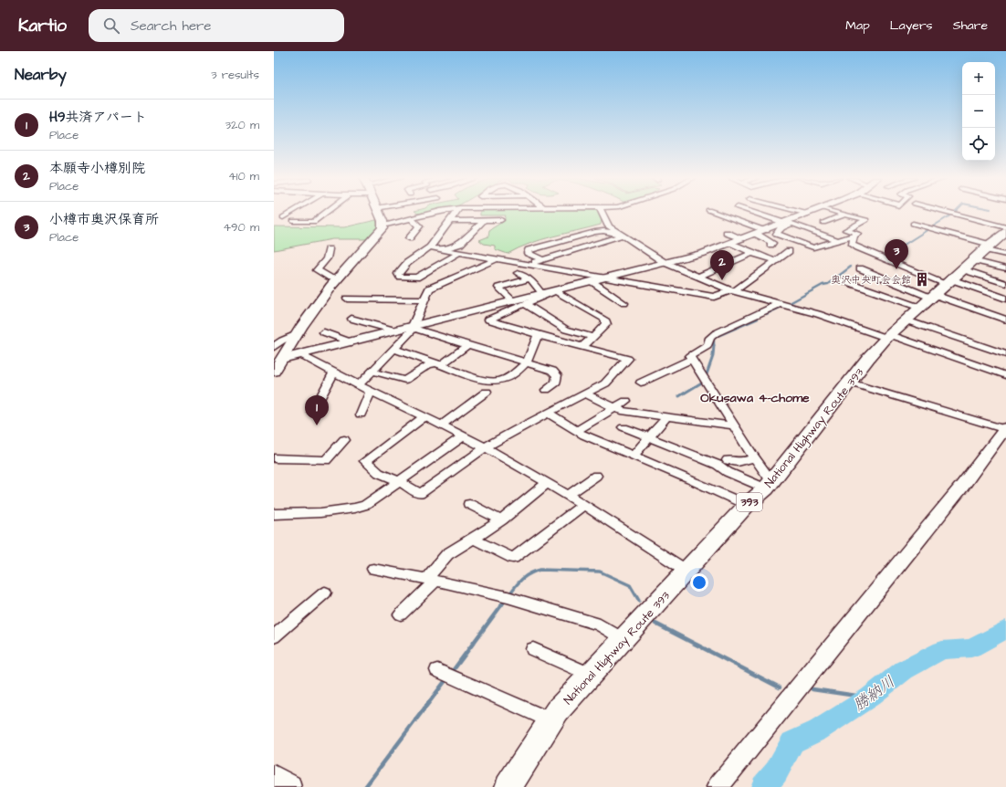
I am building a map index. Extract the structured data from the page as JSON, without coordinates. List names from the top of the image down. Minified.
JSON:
{"streets":{"highway":["National Highway Route 393","393"]},"districts":["Okusawa 4-chome"],"water":["勝納川"],"places":{"building":["奥沢中央町会会館"]},"page":{"header":"Kartio","search":"Search here","nav":["Map","Layers","Share"],"heading":["Nearby","3 results"],"map_buttons":["+","−"],"list":[{"mark":"1","name":"H9共済アパート","note":"Place","value":"320 m"},{"mark":"2","name":"本願寺小樽別院","note":"Place","value":"410 m"},{"mark":"3","name":"小樽市奥沢保育所","note":"Place","value":"490 m"}],"pins":["3","2","1"]}}
